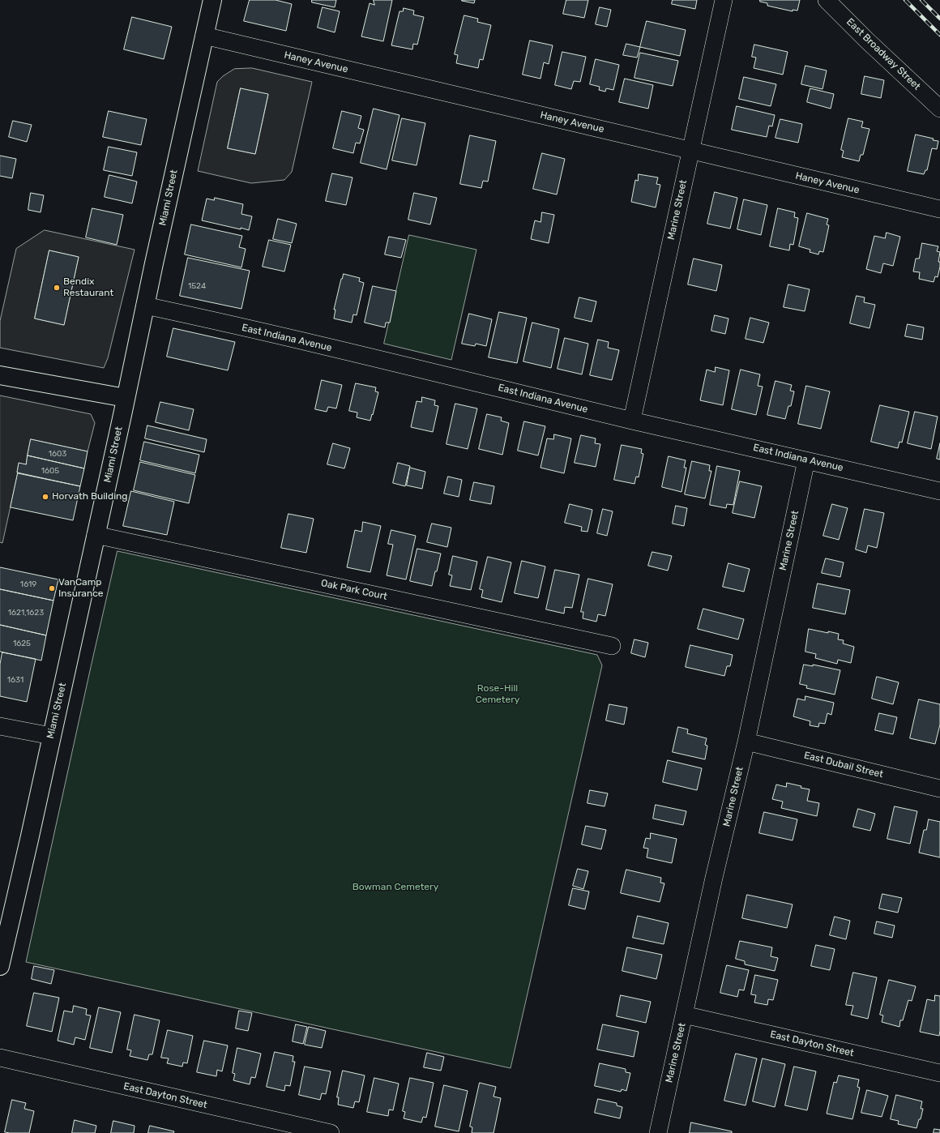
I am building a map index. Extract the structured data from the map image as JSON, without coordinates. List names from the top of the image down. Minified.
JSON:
{"streets":{"street":["East Broadway Street","Haney Avenue","Miami Street","Marine Street","East Indiana Avenue","Oak Park Court","East Dubail Street","East Dayton Street"]},"crossings":[["Haney Avenue","Miami Street"],["Haney Avenue","Marine Street"],["Miami Street","East Indiana Avenue"],["Miami Street","Oak Park Court"],["Marine Street","East Indiana Avenue"],["Marine Street","East Dubail Street"],["Marine Street","East Dayton Street"]],"parks":["Rose-Hill Cemetery","Bowman Cemetery"],"places":["Bendix Restaurant","Horvath Building","VanCamp Insurance"],"house_numbers":["1524","1603","1605","1619","1621,1623","1625","1631"]}
